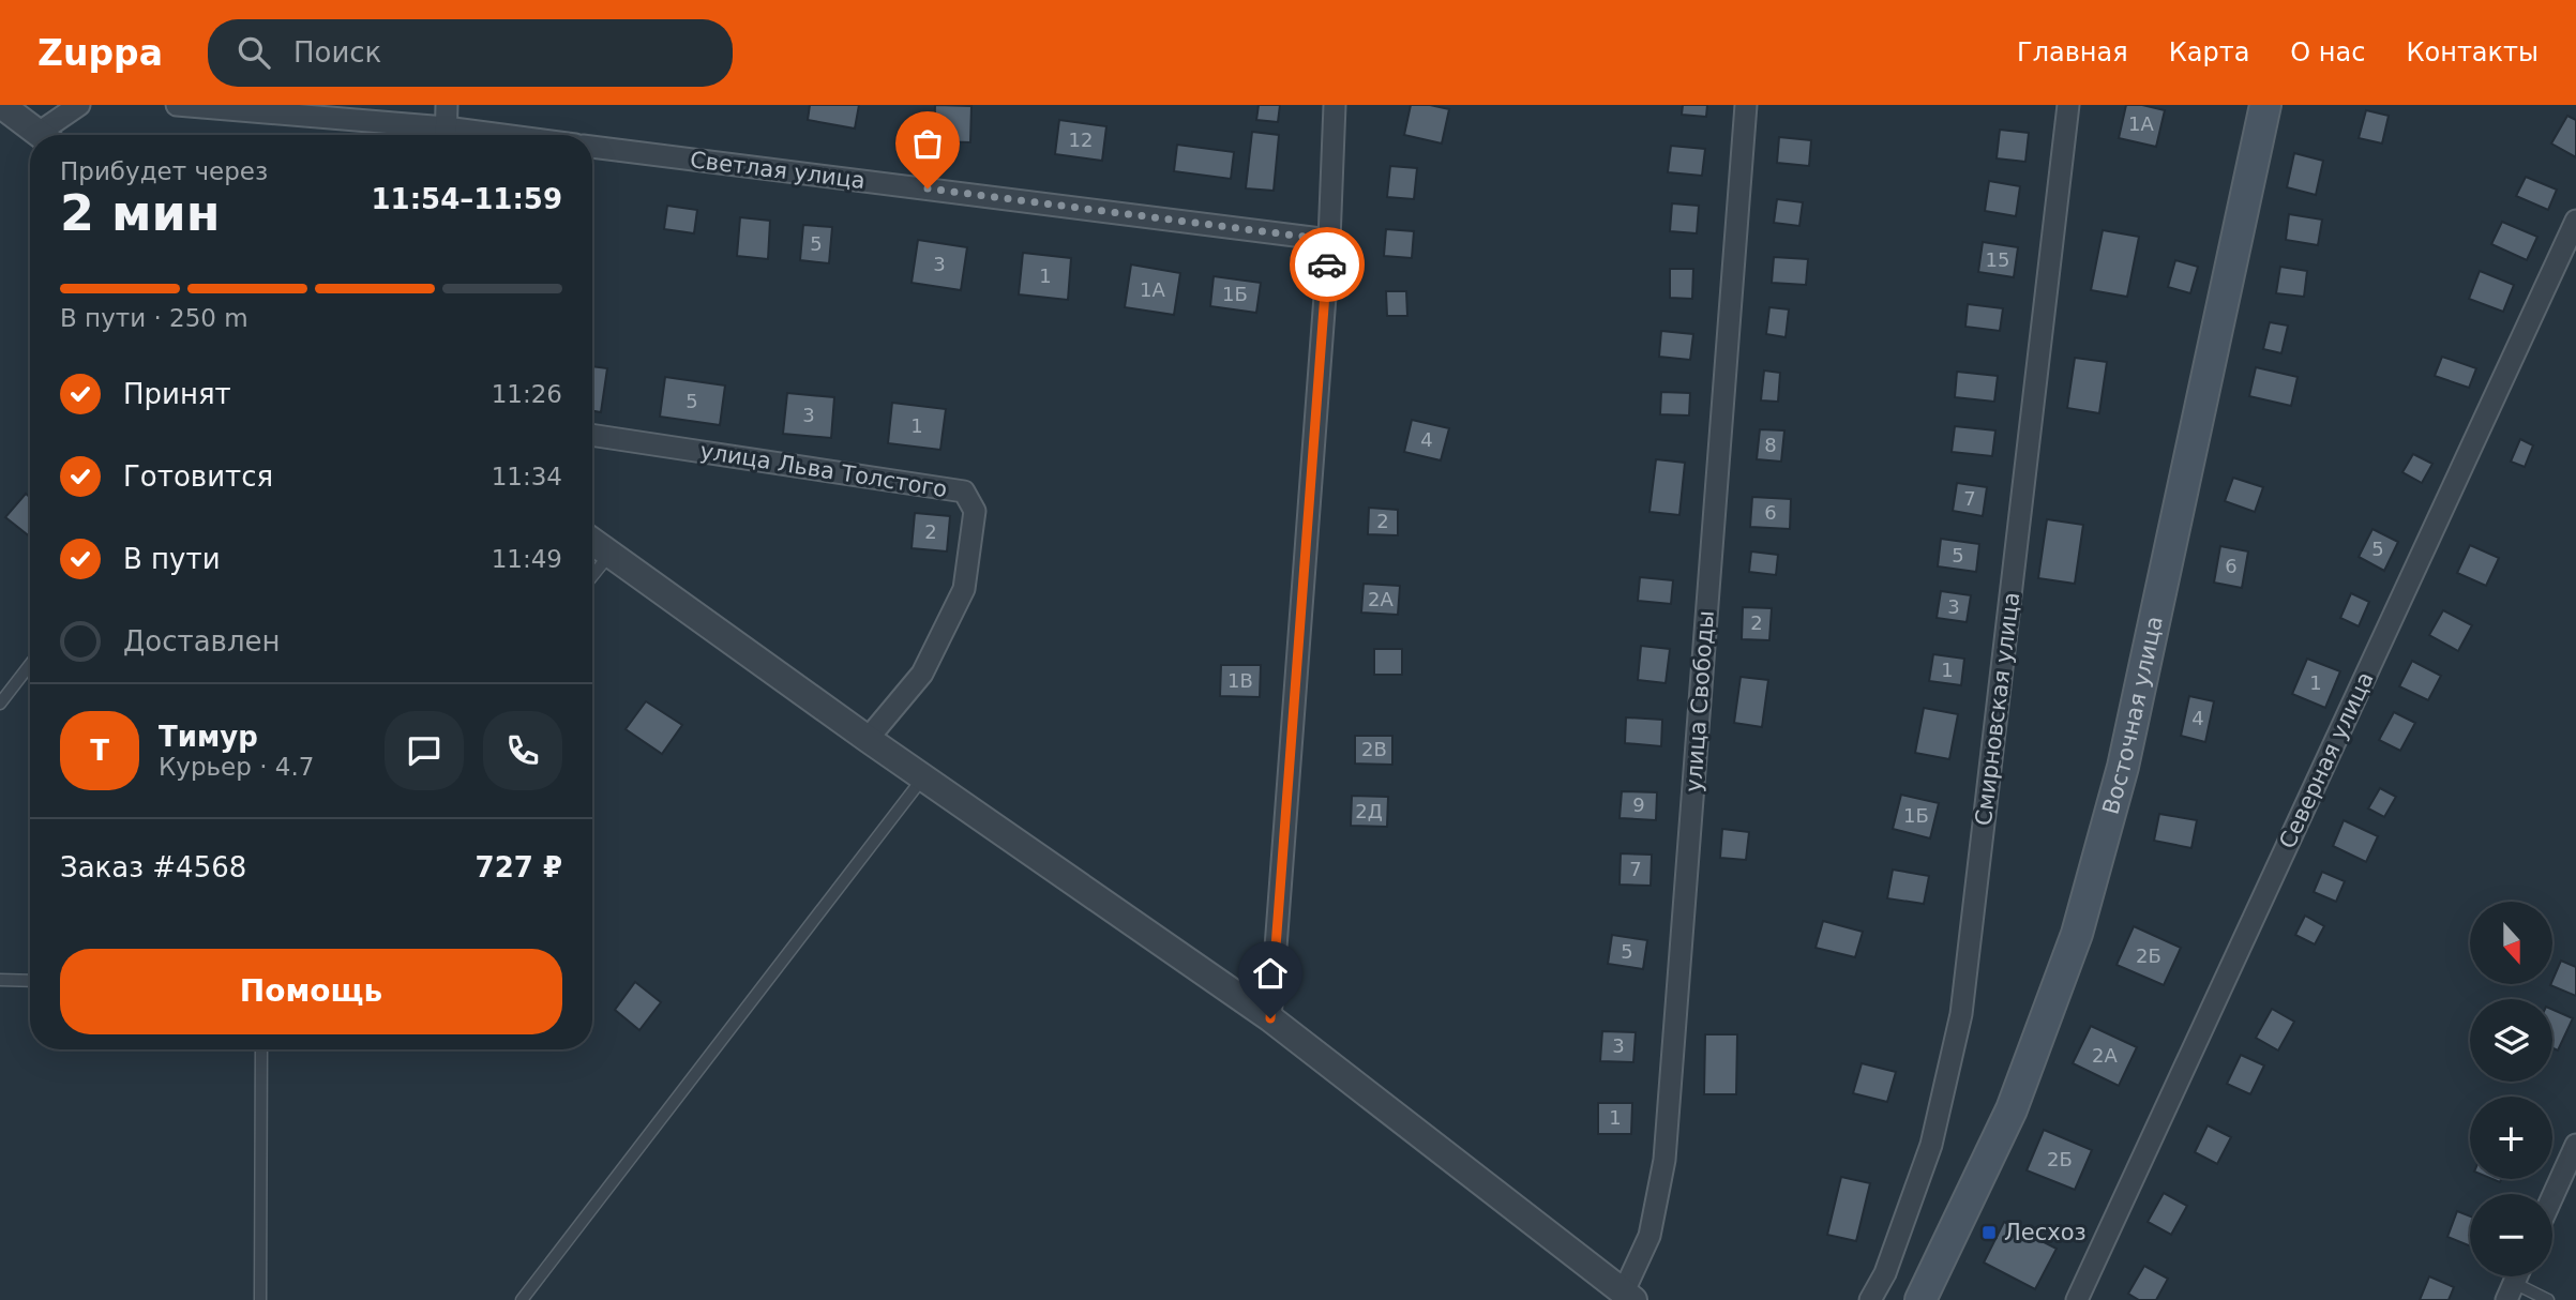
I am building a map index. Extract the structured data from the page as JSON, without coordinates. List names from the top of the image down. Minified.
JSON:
{"streets":{"main road":["Восточная улица"],"street":["Светлая улица","улица Льва Толстого","улица Свободы","Смирновская улица","Северная улица"]},"places":{"transit":["Лесхоз"]},"house_numbers":["1А","12","5","15","3","1","1А","1Б","5","3","1","4","8","7","6","2","2","5","5","6","2А","3","2","1","1В","1","4","2В","9","2Д","1Б","7","5","2Б","3","2А","1","2Б"],"north":"bottom","page":{"header":"Zuppa","search":"Поиск","nav":["Главная","Карта","О нас","Контакты"],"heading":["2 мин","Прибудет через","11:54–11:59"],"panel":["Тимур","Курьер · 4.7","Заказ #4568","727 ₽"],"bar":"В пути · 250 m","list":[["Принят","11:26"],["Готовится","11:34"],["В пути","11:49"],"Доставлен"],"round":"Т","map_buttons":["+","−"],"buttons":"Помощь"}}
